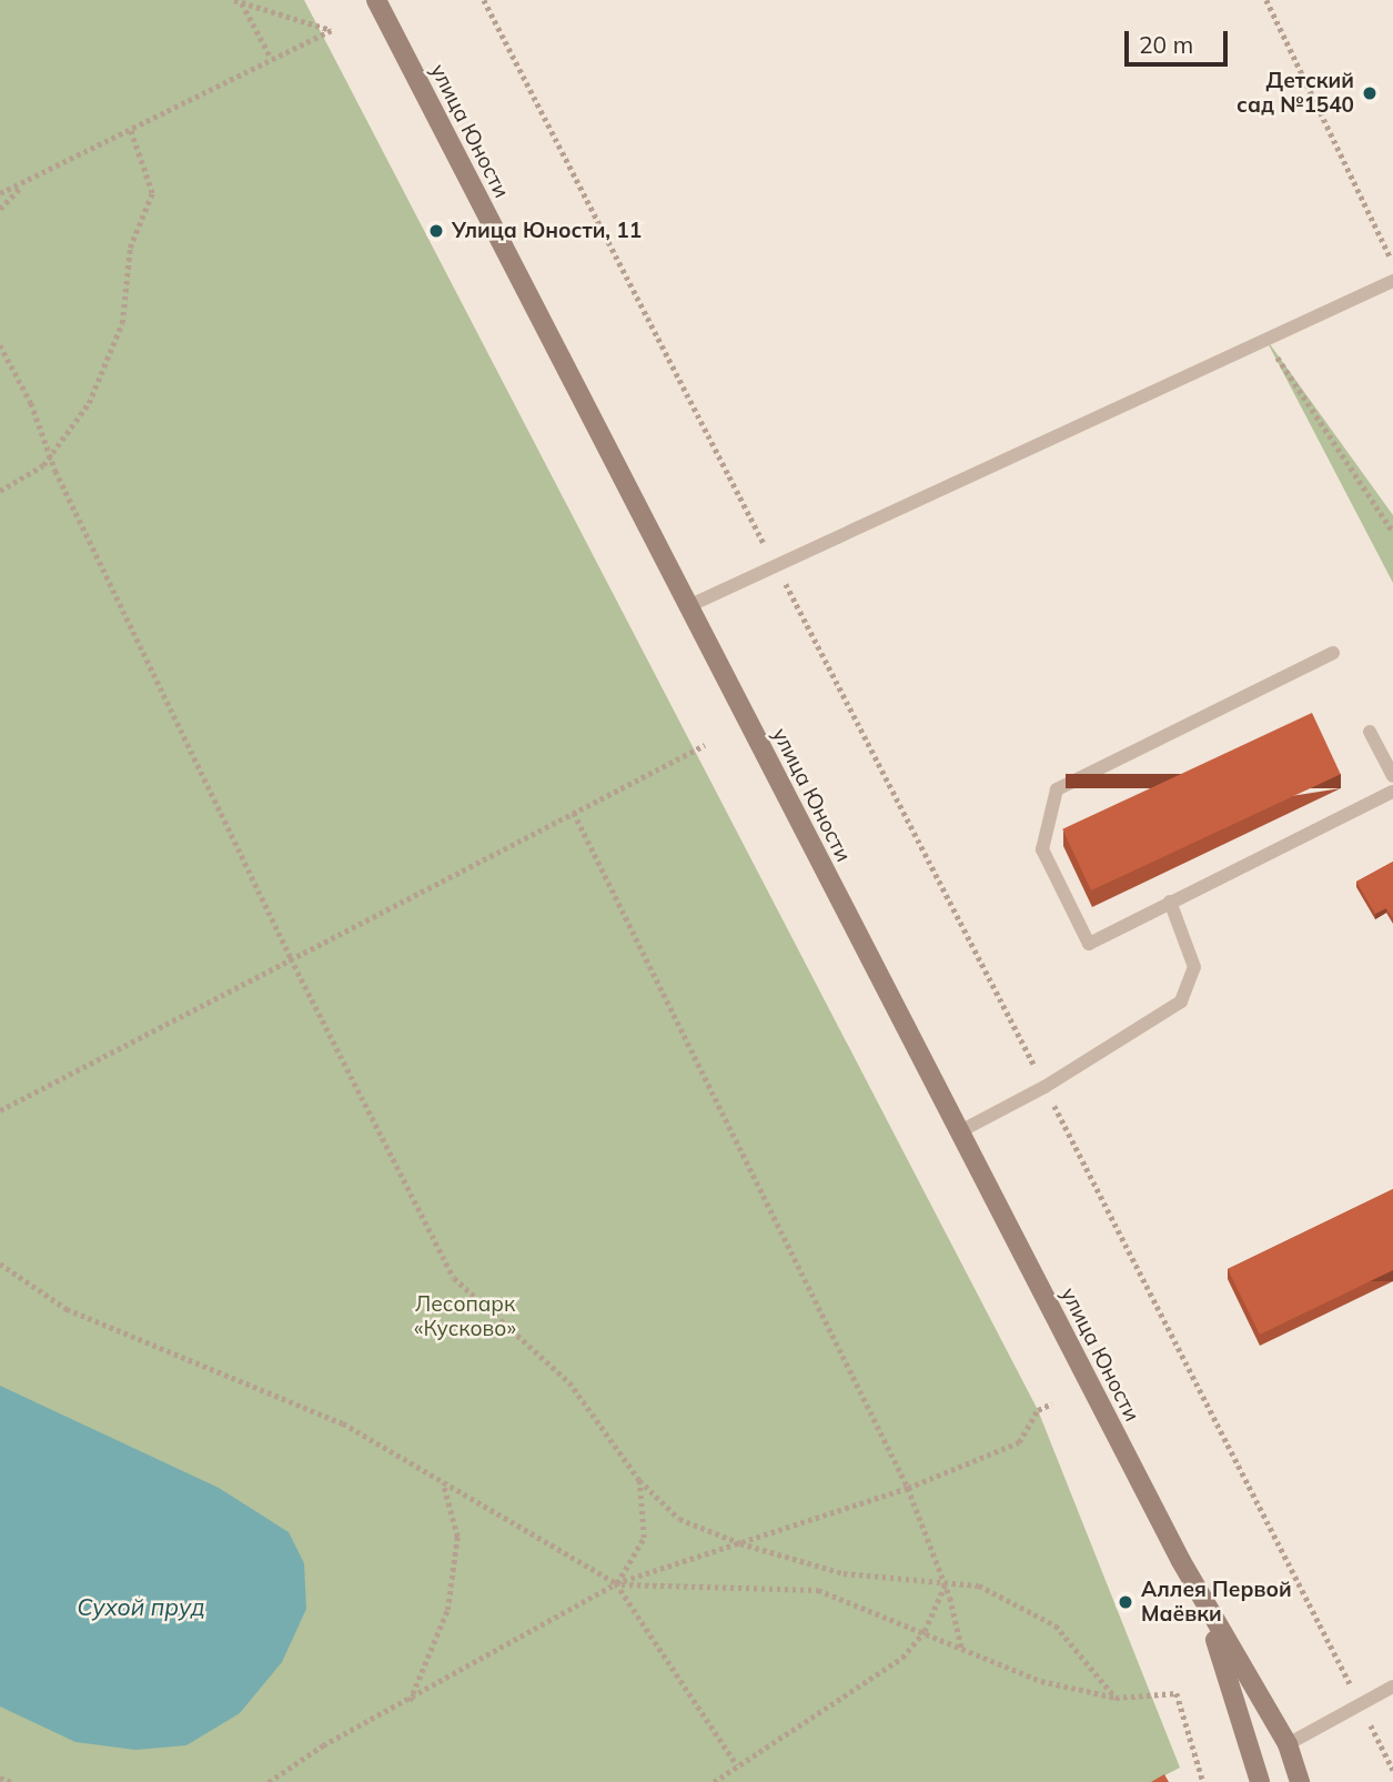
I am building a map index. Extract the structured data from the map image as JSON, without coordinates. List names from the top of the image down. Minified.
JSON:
{"streets":{"main road":["улица Юности"]},"water":["Сухой пруд"],"parks":["Лесопарк «Кусково»"],"places":["Детский сад №1540","Улица Юности, 11","Аллея Первой Маёвки"],"scale_bar":"20 m"}
